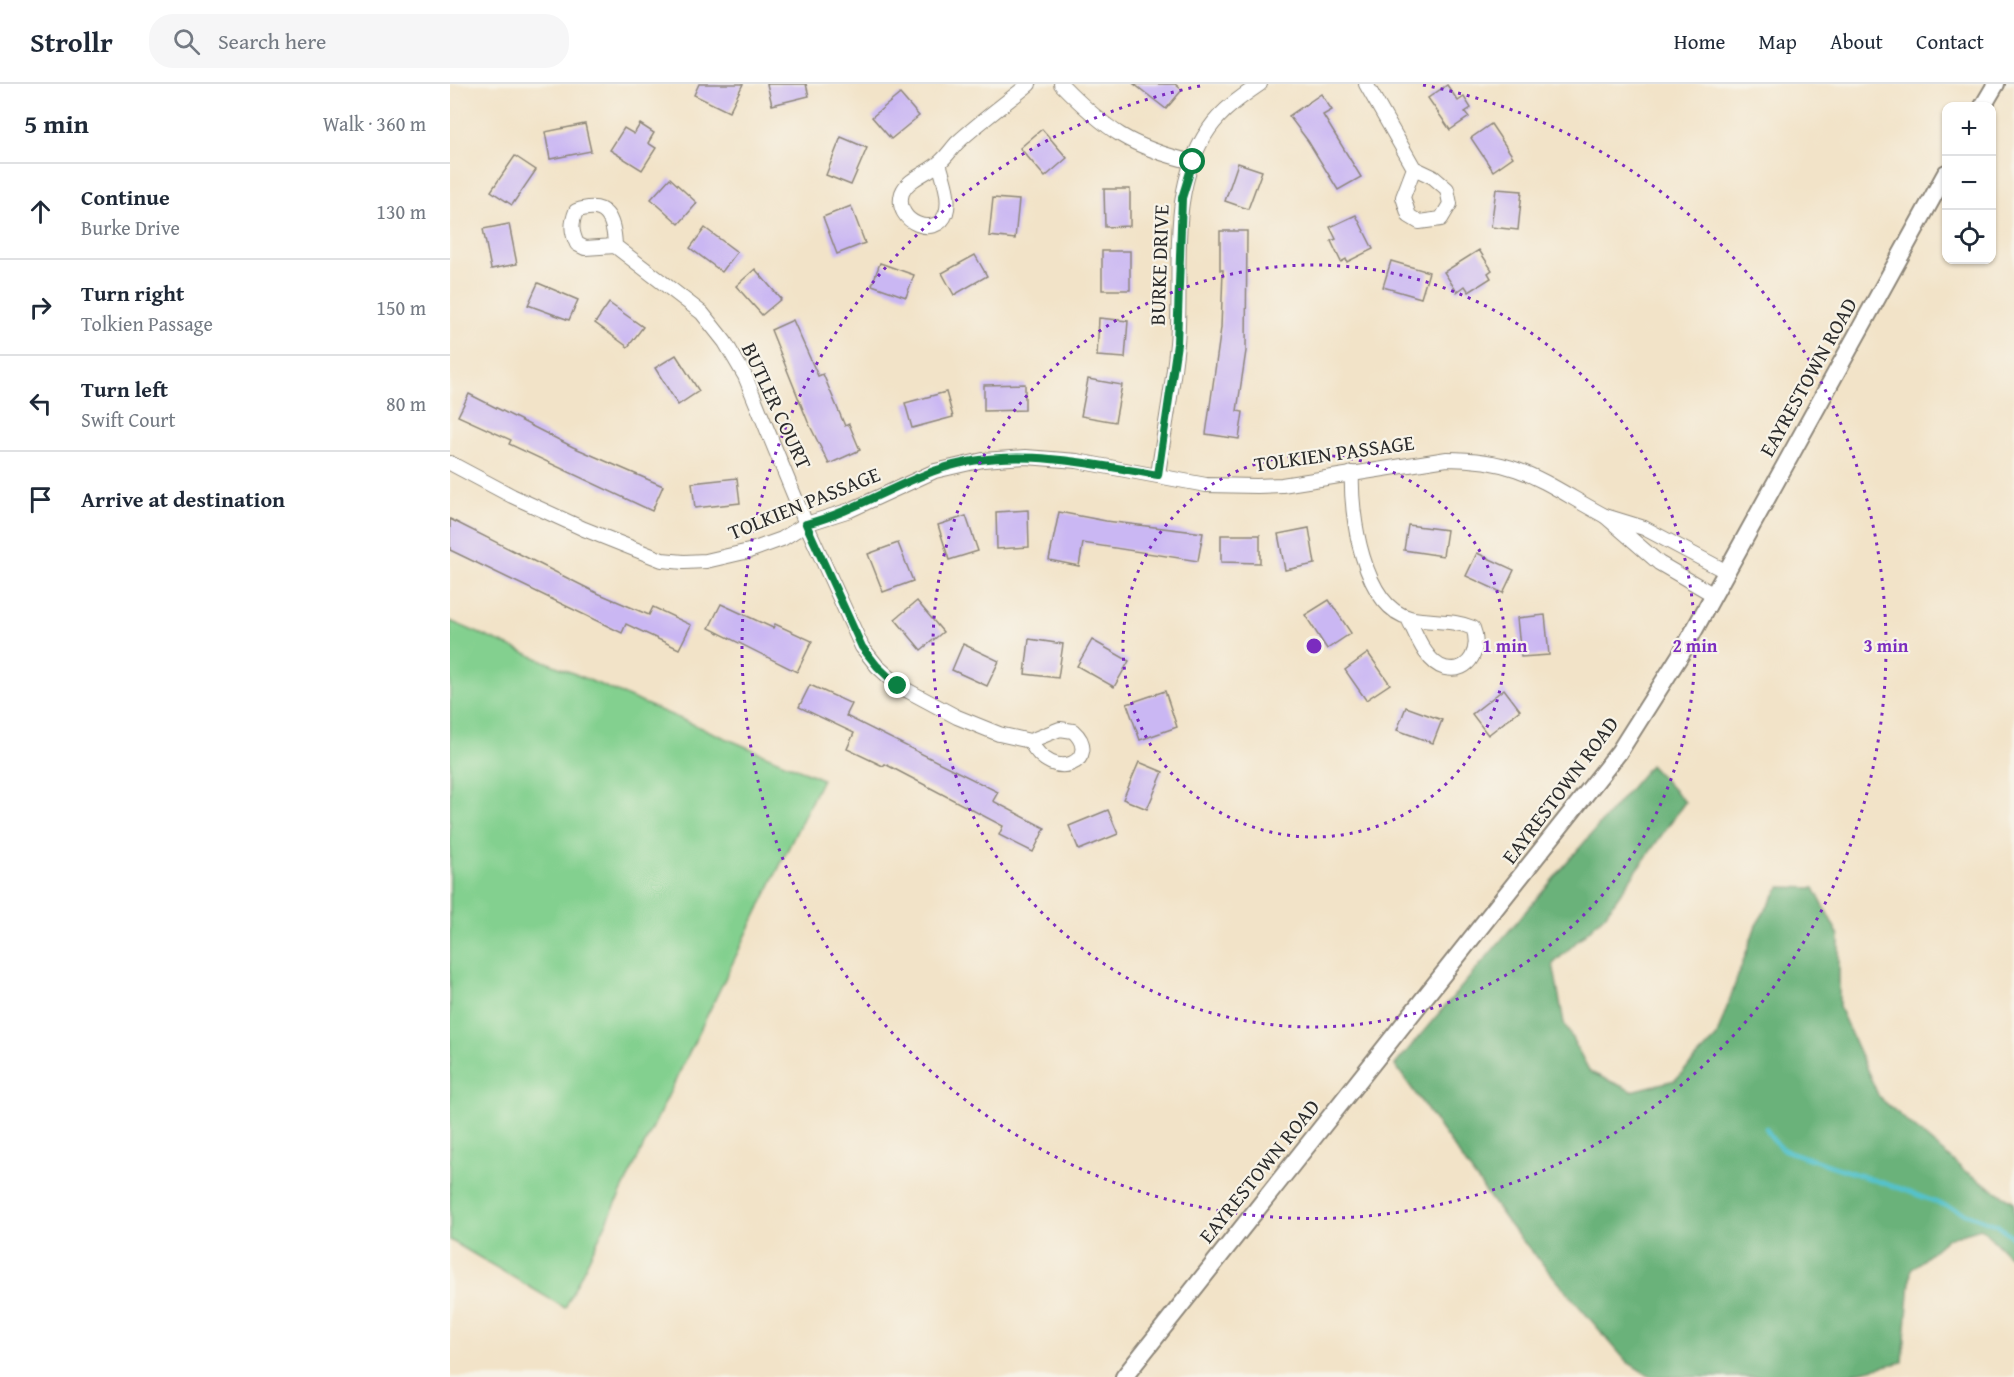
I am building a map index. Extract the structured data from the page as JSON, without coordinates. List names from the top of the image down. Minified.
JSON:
{"streets":{"street":["BURKE DRIVE","EAYRESTOWN ROAD","BUTLER COURT","TOLKIEN PASSAGE"]},"crossings":[["BURKE DRIVE","TOLKIEN PASSAGE"],["EAYRESTOWN ROAD","TOLKIEN PASSAGE"],["BUTLER COURT","TOLKIEN PASSAGE"]],"page":{"header":"Strollr","search":"Search here","nav":["Home","Map","About","Contact"],"heading":["5 min","Walk · 360 m"],"map_buttons":["+","−"],"list":[["Continue","Burke Drive","130 m"],["Turn right","Tolkien Passage","150 m"],["Turn left","Swift Court","80 m"],"Arrive at destination"]},"rings":["1 min","2 min","3 min"]}
